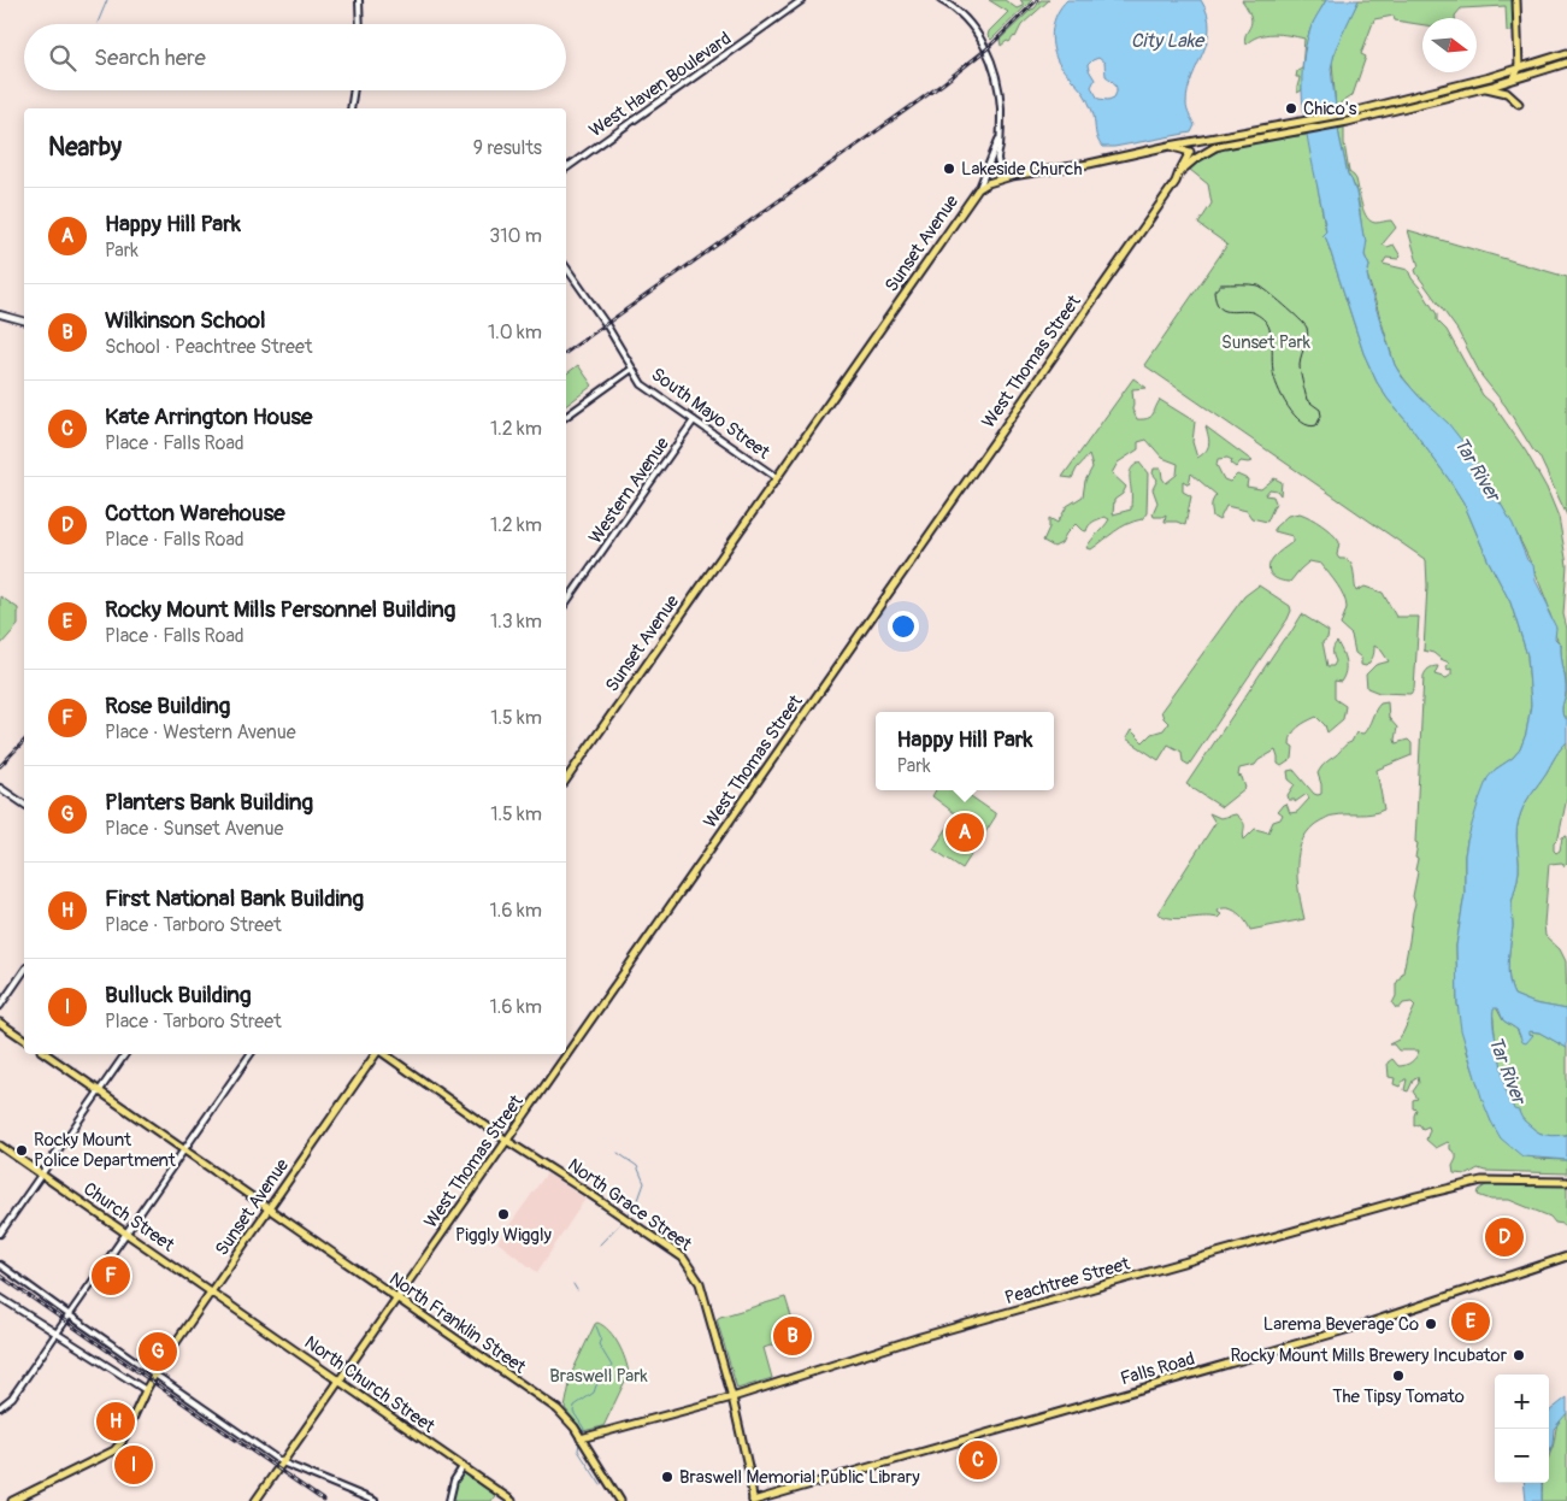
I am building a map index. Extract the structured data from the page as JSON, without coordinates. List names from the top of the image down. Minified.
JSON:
{"streets":{"main road":["Sunset Avenue","West Thomas Street","North Grace Street","Church Street","Peachtree Street","North Franklin Street","Falls Road","North Church Street"],"street":["West Haven Boulevard","South Mayo Street","Western Avenue"]},"crossings":[["Sunset Avenue","South Mayo Street"],["Sunset Avenue","Church Street"],["Sunset Avenue","North Franklin Street"],["Sunset Avenue","North Church Street"],["West Thomas Street","North Grace Street"],["West Thomas Street","North Franklin Street"],["West Thomas Street","North Church Street"],["South Mayo Street","Western Avenue"],["North Grace Street","Peachtree Street"],["North Grace Street","Falls Road"],["Church Street","North Church Street"],["Peachtree Street","North Franklin Street"]],"water":["City Lake","Tar River"],"parks":["Sunset Park","Braswell Park"],"places":["Chico's","Lakeside Church","Rocky Mount Police Department","Piggly Wiggly","Larema Beverage Co","Rocky Mount Mills Brewery Incubator","The Tipsy Tomato","Braswell Memorial Public Library"],"north":"right","page":{"search":"Search here","heading":["Nearby","9 results"],"list":[{"mark":"A","name":"Happy Hill Park","note":"Park","value":"310 m"},{"mark":"B","name":"Wilkinson School","note":"School · Peachtree Street","value":"1.0 km"},{"mark":"C","name":"Kate Arrington House","note":"Place · Falls Road","value":"1.2 km"},{"mark":"D","name":"Cotton Warehouse","note":"Place · Falls Road","value":"1.2 km"},{"mark":"E","name":"Rocky Mount Mills Personnel Building","note":"Place · Falls Road","value":"1.3 km"},{"mark":"F","name":"Rose Building","note":"Place · Western Avenue","value":"1.5 km"},{"mark":"G","name":"Planters Bank Building","note":"Place · Sunset Avenue","value":"1.5 km"},{"mark":"H","name":"First National Bank Building","note":"Place · Tarboro Street","value":"1.6 km"},{"mark":"I","name":"Bulluck Building","note":"Place · Tarboro Street","value":"1.6 km"}],"popup":["Happy Hill Park","Park"],"pins":["A","D","F","E","B","G","H","C","I"],"map_buttons":["+","−"]}}
